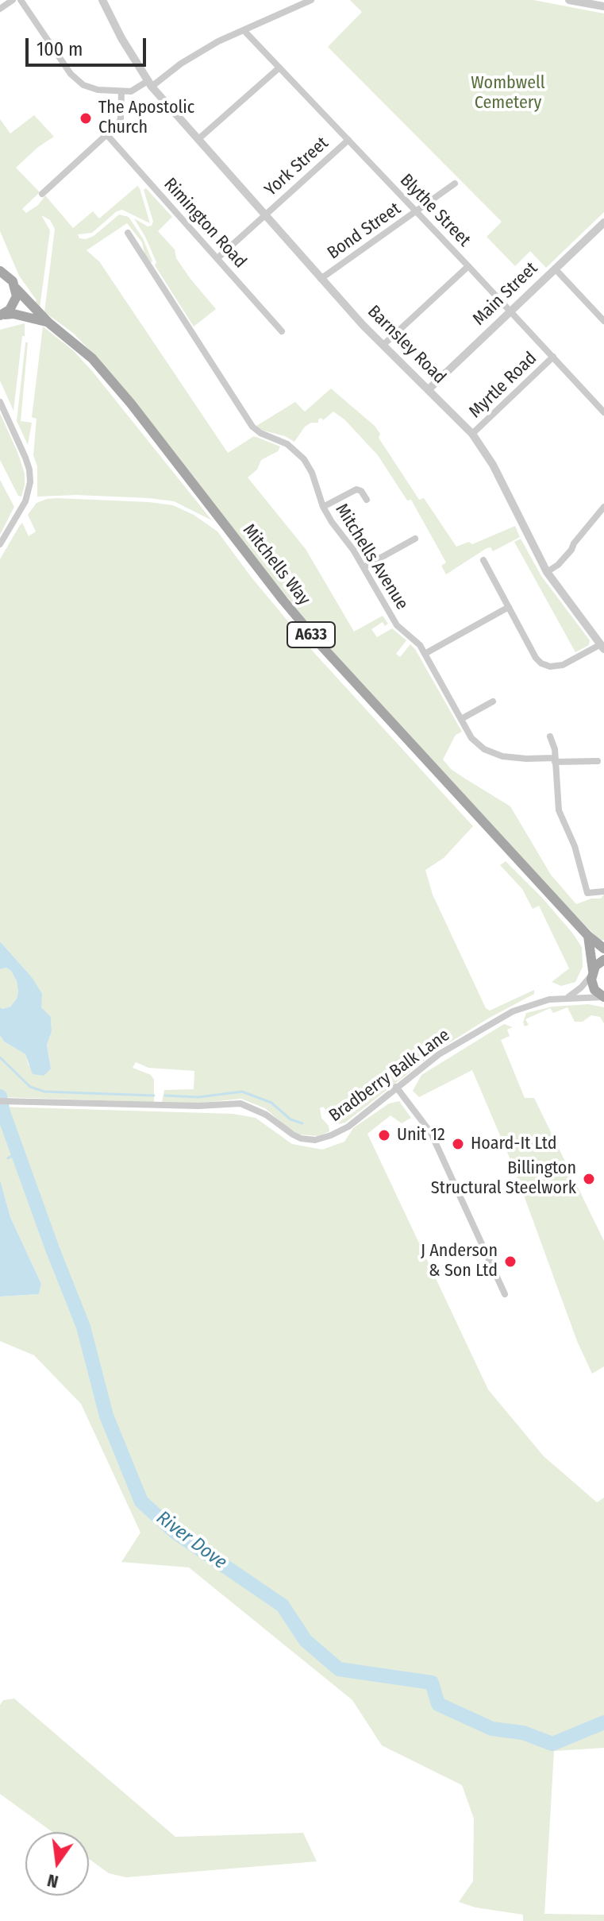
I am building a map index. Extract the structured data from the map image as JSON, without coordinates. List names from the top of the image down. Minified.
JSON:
{"streets":{"main road":["Mitchells Way","A633"],"street":["York Street","Blythe Street","Rimington Road","Bond Street","Main Street","Barnsley Road","Myrtle Road","Mitchells Avenue","Bradberry Balk Lane"]},"crossings":[["York Street","Blythe Street"],["York Street","Rimington Road"],["York Street","Barnsley Road"],["Blythe Street","Bond Street"],["Blythe Street","Main Street"],["Blythe Street","Myrtle Road"],["Bond Street","Barnsley Road"],["Main Street","Barnsley Road"],["Barnsley Road","Myrtle Road"]],"water":["River Dove"],"parks":["Wombwell Cemetery"],"places":["The Apostolic Church","Unit 12","Hoard-It Ltd","Billington Structural Steelwork","J Anderson & Son Ltd"],"scale_bar":"100 m","north":"bottom"}
